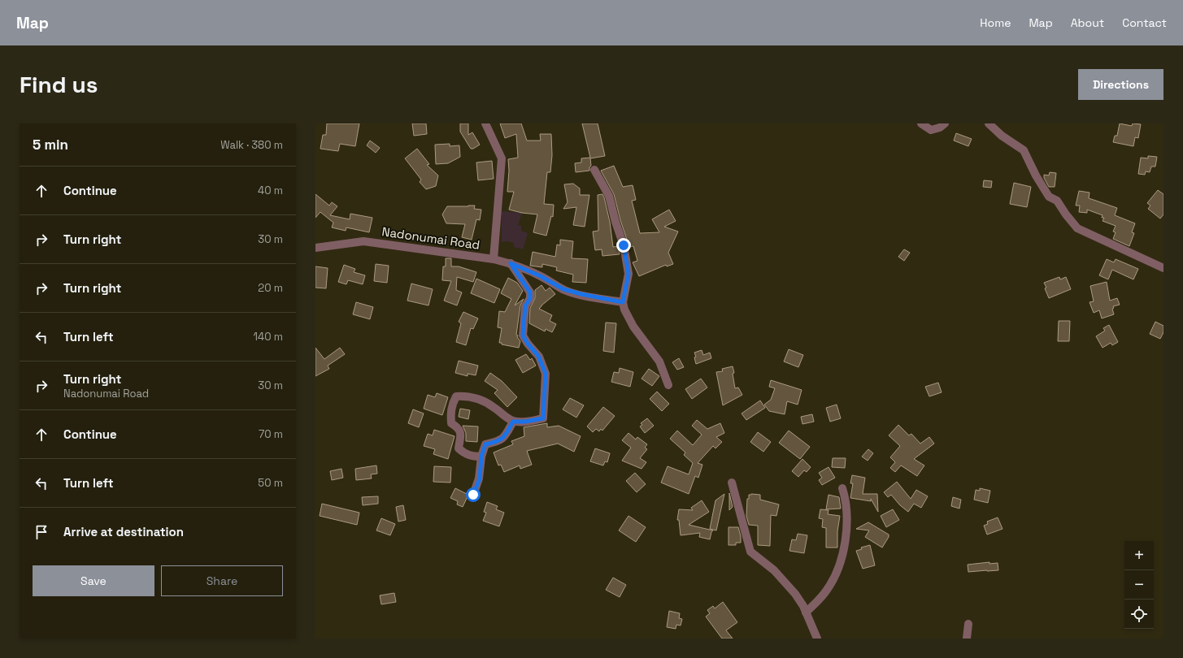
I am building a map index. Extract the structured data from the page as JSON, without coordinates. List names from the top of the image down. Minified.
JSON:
{"streets":{"street":["Nadonumai Road"]},"page":{"header":"Map","nav":["Home","Map","About","Contact"],"buttons":["Directions",["Save","Share"]],"title":"Find us","heading":["5 min","Walk · 380 m"],"list":[["Continue","40 m"],["Turn right","30 m"],["Turn right","20 m"],["Turn left","140 m"],["Turn right","Nadonumai Road","30 m"],["Continue","70 m"],["Turn left","50 m"],"Arrive at destination"],"map_buttons":["+","−"]}}
